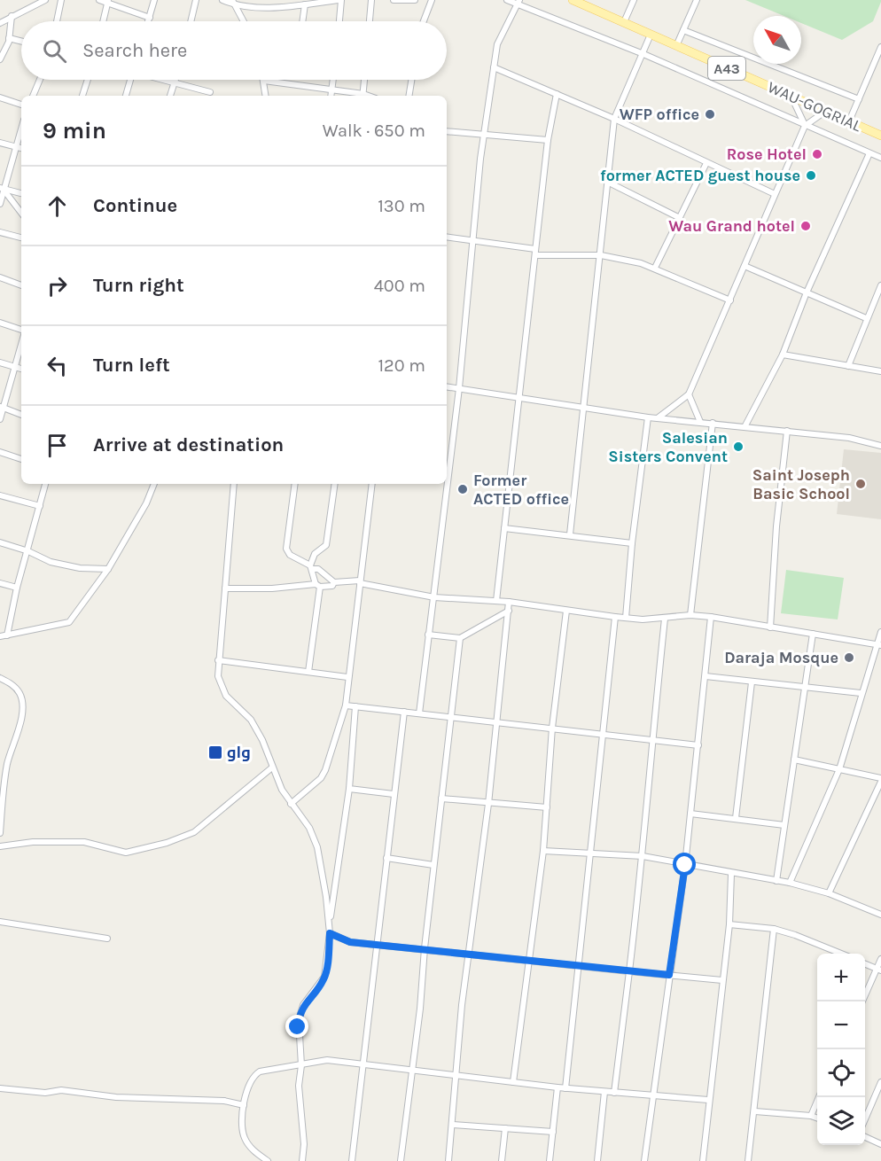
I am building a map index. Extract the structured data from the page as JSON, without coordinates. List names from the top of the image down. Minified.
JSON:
{"streets":{"main road":["A43","WAU-GOGRIAL"]},"places":{"other":["WFP office","Rose Hotel","former ACTED guest house","Wau Grand hotel","Salesian Sisters Convent","Saint Joseph Basic School","Former ACTED office","Daraja Mosque"],"transit":["واو"]},"north":"top left","page":{"search":"Search here","heading":["9 min","Walk · 650 m"],"list":[["Continue","130 m"],["Turn right","400 m"],["Turn left","120 m"],"Arrive at destination"],"map_buttons":["+","−"]}}
